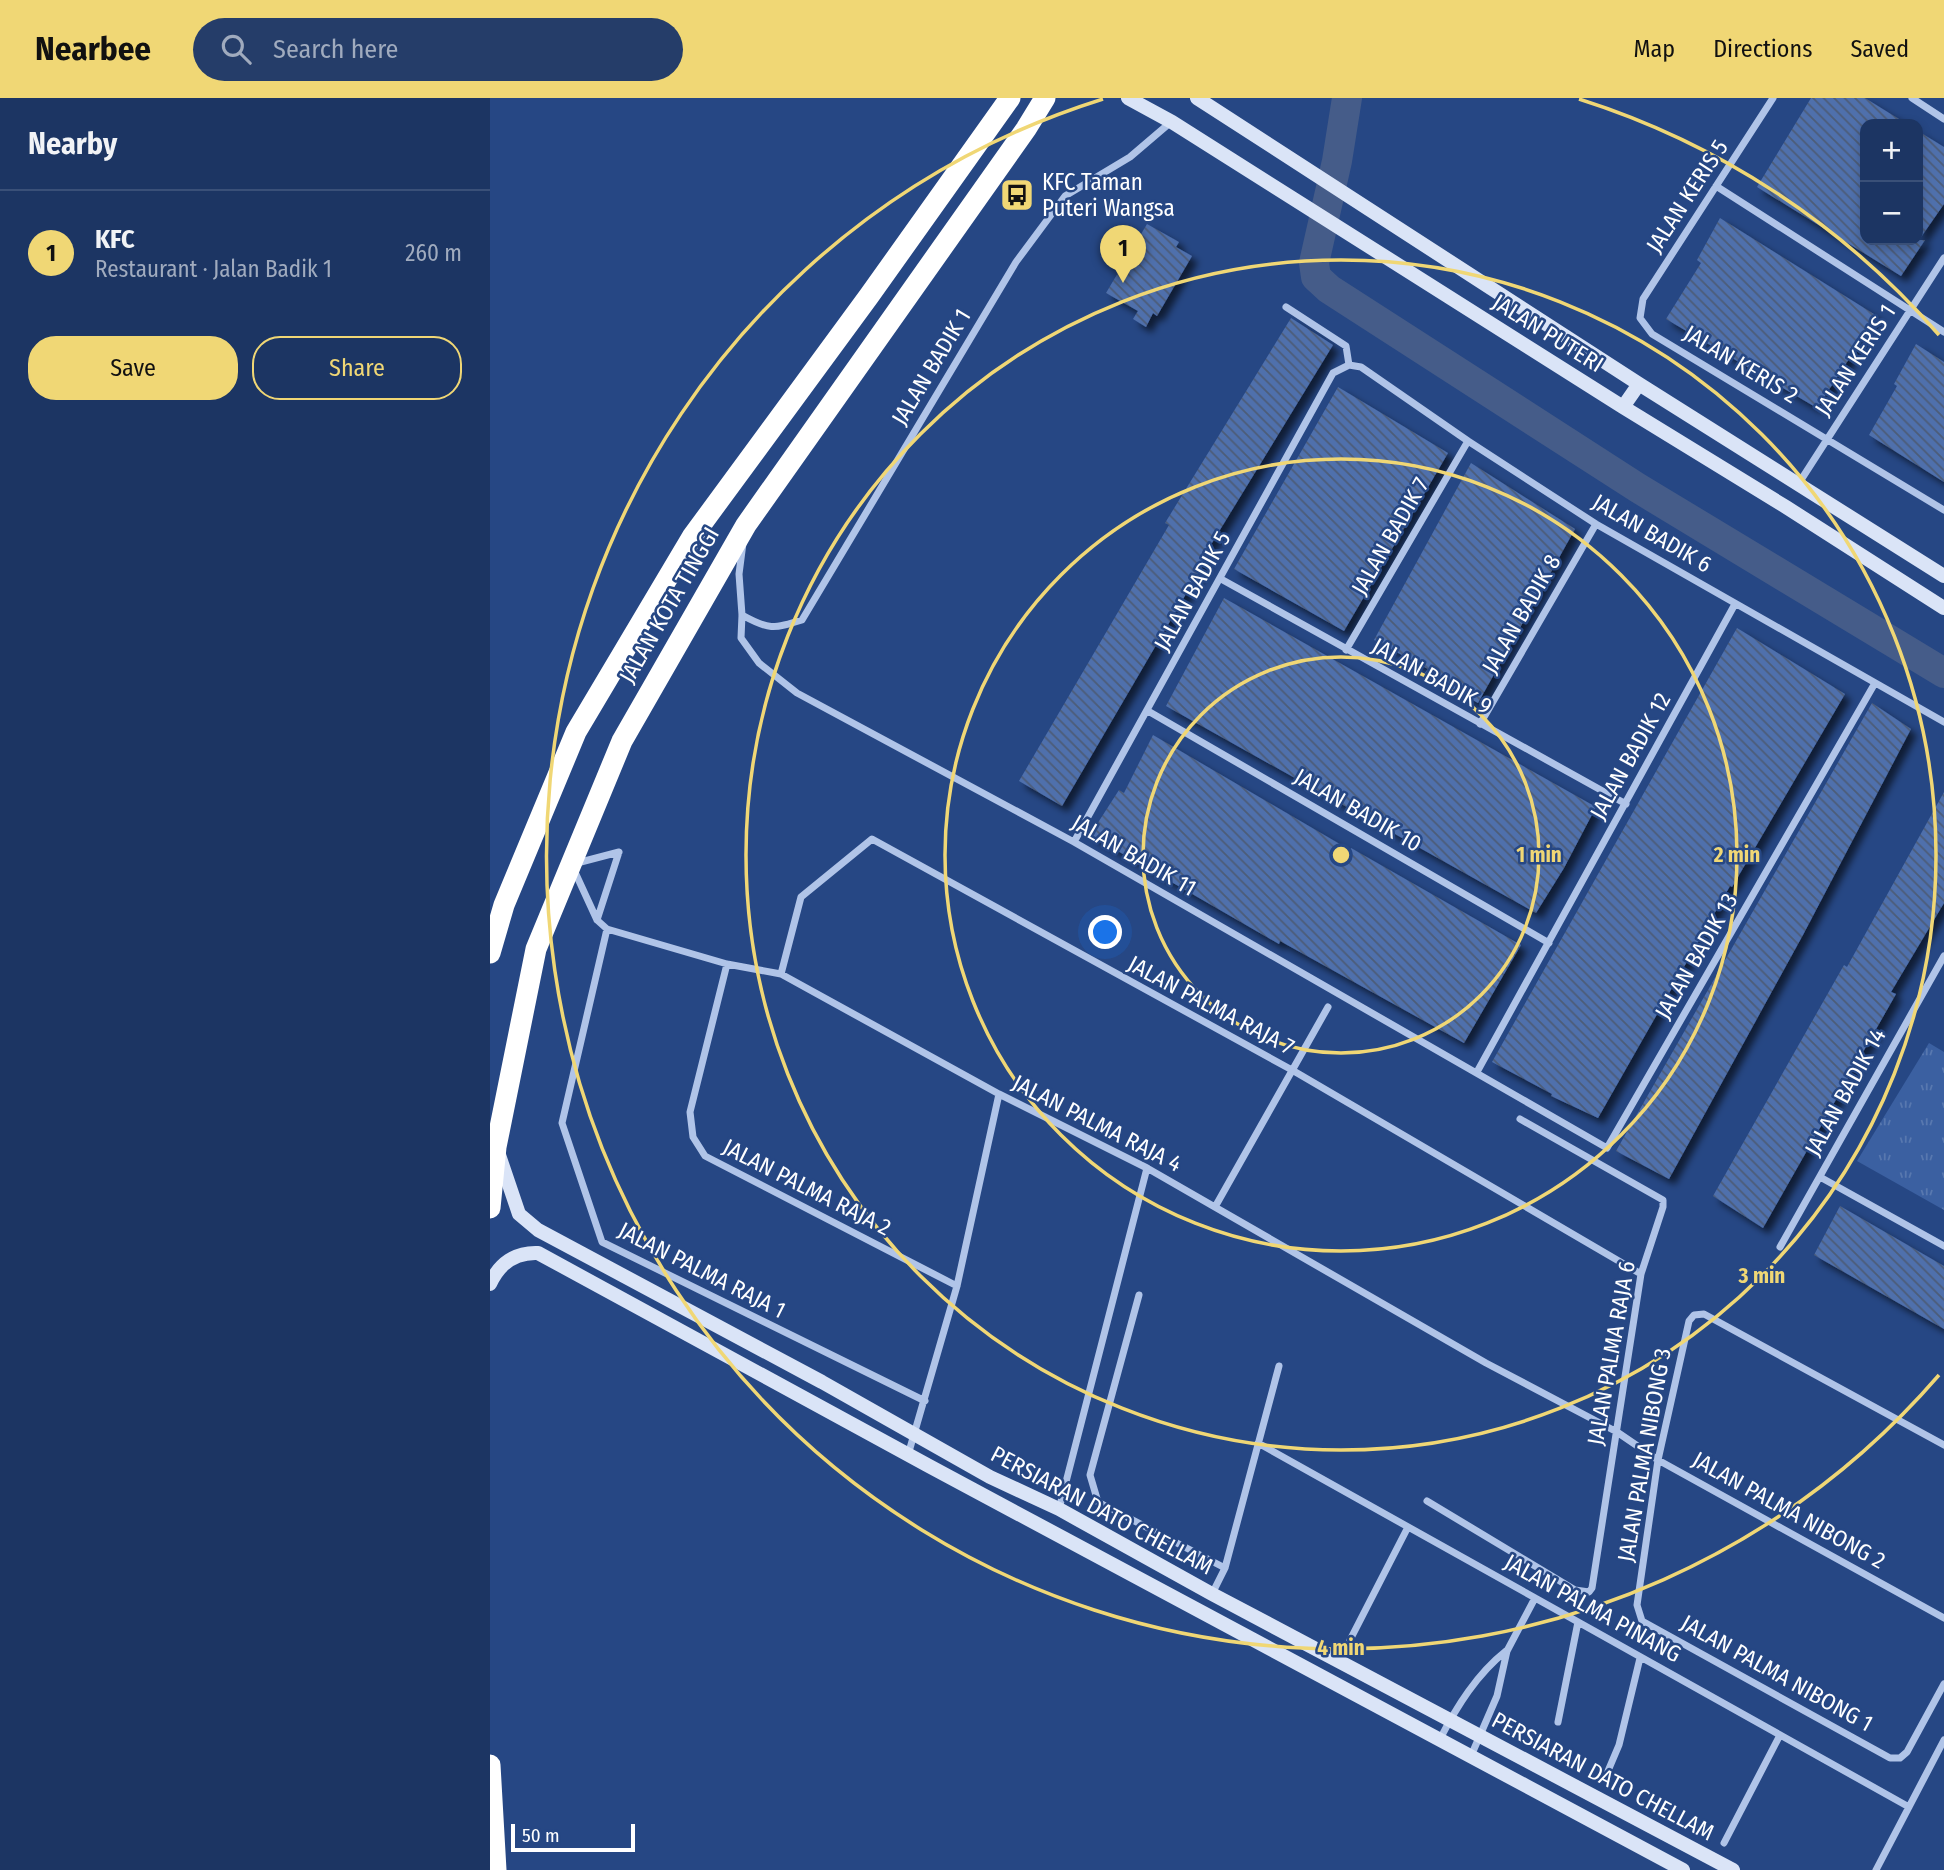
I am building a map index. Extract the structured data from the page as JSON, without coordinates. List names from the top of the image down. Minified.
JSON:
{"streets":{"highway":["JALAN KOTA TINGGI"],"street":["JALAN KERIS 5","JALAN PUTERI","JALAN KERIS 1","JALAN KERIS 2","JALAN BADIK 1","JALAN BADIK 6","JALAN BADIK 7","JALAN BADIK 5","JALAN BADIK 8","JALAN BADIK 9","JALAN BADIK 12","JALAN BADIK 10","JALAN BADIK 11","JALAN BADIK 13","JALAN PALMA RAJA 7","JALAN BADIK 14","JALAN PALMA RAJA 4","JALAN PALMA RAJA 2","JALAN PALMA RAJA 1","JALAN PALMA RAJA 6","JALAN PALMA NIBONG 3","PERSIARAN DATO CHELLAM","JALAN PALMA NIBONG 2","JALAN PALMA PINANG","JALAN PALMA NIBONG 1"]},"crossings":[["JALAN KERIS 5","JALAN KERIS 2"],["JALAN PUTERI","JALAN KERIS 1"],["JALAN PUTERI","JALAN BADIK 1"],["JALAN KERIS 1","JALAN KERIS 2"],["JALAN BADIK 1","JALAN BADIK 11"],["JALAN BADIK 6","JALAN BADIK 7"],["JALAN BADIK 6","JALAN BADIK 5"],["JALAN BADIK 6","JALAN BADIK 8"],["JALAN BADIK 6","JALAN BADIK 12"],["JALAN BADIK 6","JALAN BADIK 13"],["JALAN BADIK 7","JALAN BADIK 9"],["JALAN BADIK 5","JALAN BADIK 9"],["JALAN BADIK 5","JALAN BADIK 10"],["JALAN BADIK 5","JALAN BADIK 11"],["JALAN KOTA TINGGI","JALAN BADIK 11"],["JALAN KOTA TINGGI","JALAN PALMA RAJA 4"],["JALAN KOTA TINGGI","PERSIARAN DATO CHELLAM"],["JALAN BADIK 8","JALAN BADIK 9"],["JALAN BADIK 9","JALAN BADIK 12"],["JALAN BADIK 12","JALAN BADIK 10"],["JALAN BADIK 12","JALAN BADIK 11"],["JALAN BADIK 11","JALAN BADIK 13"],["JALAN PALMA RAJA 7","JALAN PALMA RAJA 4"],["JALAN PALMA RAJA 7","JALAN PALMA RAJA 6"],["JALAN PALMA RAJA 4","JALAN PALMA RAJA 2"],["JALAN PALMA RAJA 4","JALAN PALMA RAJA 1"],["JALAN PALMA RAJA 4","JALAN PALMA RAJA 6"],["JALAN PALMA RAJA 4","JALAN PALMA NIBONG 2"],["JALAN PALMA RAJA 6","JALAN PALMA NIBONG 2"],["JALAN PALMA NIBONG 3","JALAN PALMA NIBONG 2"],["JALAN PALMA NIBONG 3","JALAN PALMA NIBONG 1"]],"places":{"bus stop":["KFC Taman Puteri Wangsa"]},"scale_bar":"50 m","page":{"header":"Nearbee","search":"Search here","nav":["Map","Directions","Saved"],"heading":"Nearby","map_buttons":["+","−"],"list":[{"mark":"1","name":"KFC","note":"Restaurant · Jalan Badik 1","value":"260 m"}],"pins":"1","buttons":["Save","Share"],"scale":"50 m"},"rings":["1 min","2 min","3 min","4 min"]}
